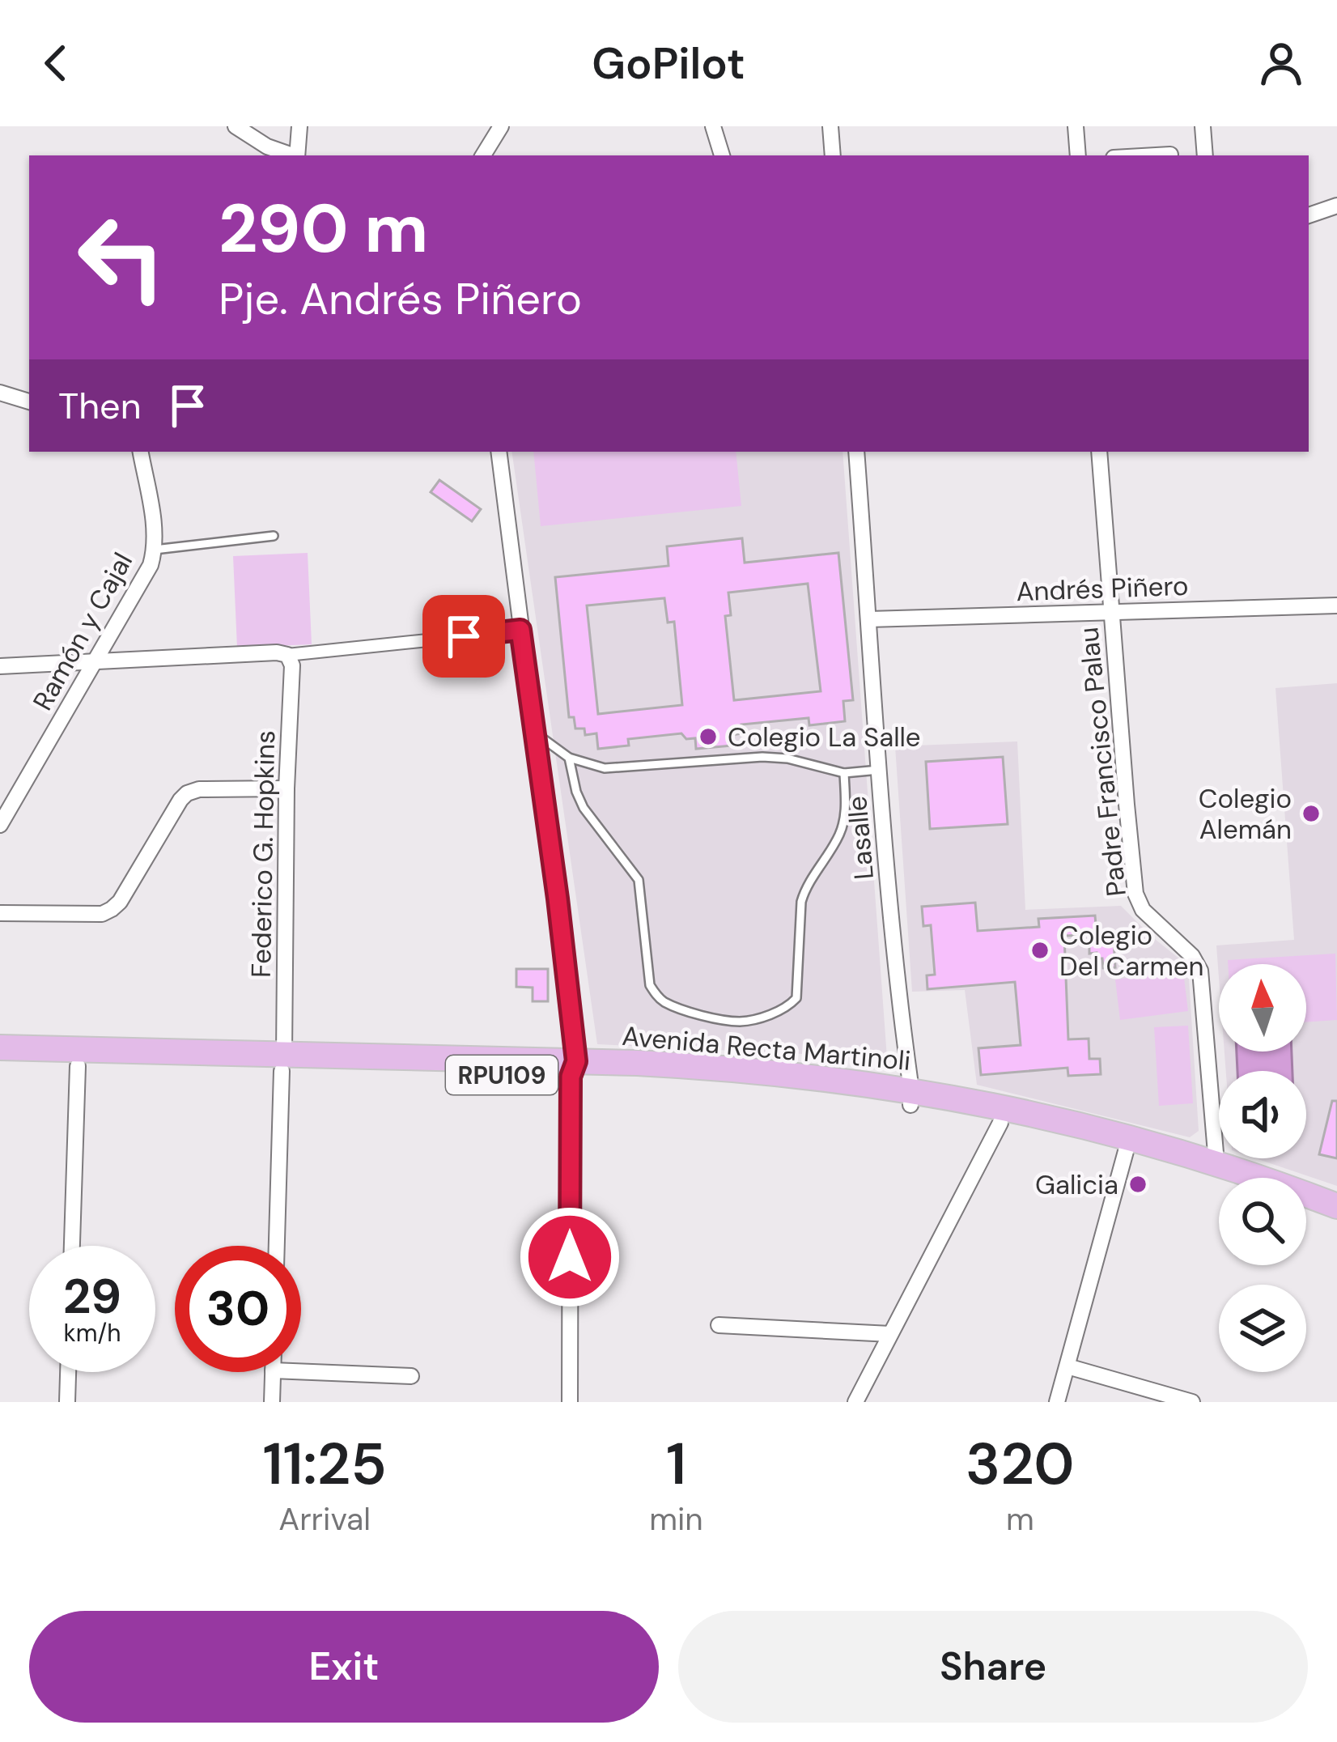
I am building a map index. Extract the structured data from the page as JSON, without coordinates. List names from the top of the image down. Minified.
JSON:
{"streets":{"main road":["Avenida Recta Martinoli","RPU109"],"street":["Andrés Piñero","Ramón y Cajal","Padre Francisco Palau","Lasalle","Federico G. Hopkins"]},"crossings":[["Andrés Piñero","Padre Francisco Palau"],["Andrés Piñero","Lasalle"],["Padre Francisco Palau","Avenida Recta Martinoli"],["Lasalle","Avenida Recta Martinoli"],["Federico G. Hopkins","Avenida Recta Martinoli"]],"places":["Colegio La Salle","Colegio Alemán","Colegio Del Carmen","Galicia"],"north":"top","page":{"header":"GoPilot","turn":["290 m","Pje. Andrés Piñero"],"then":"Then","speed":"29 km/h","limit":"30","eta":["11:25","Arrival","1","min","320","m"],"buttons":["Exit","Share"]}}
